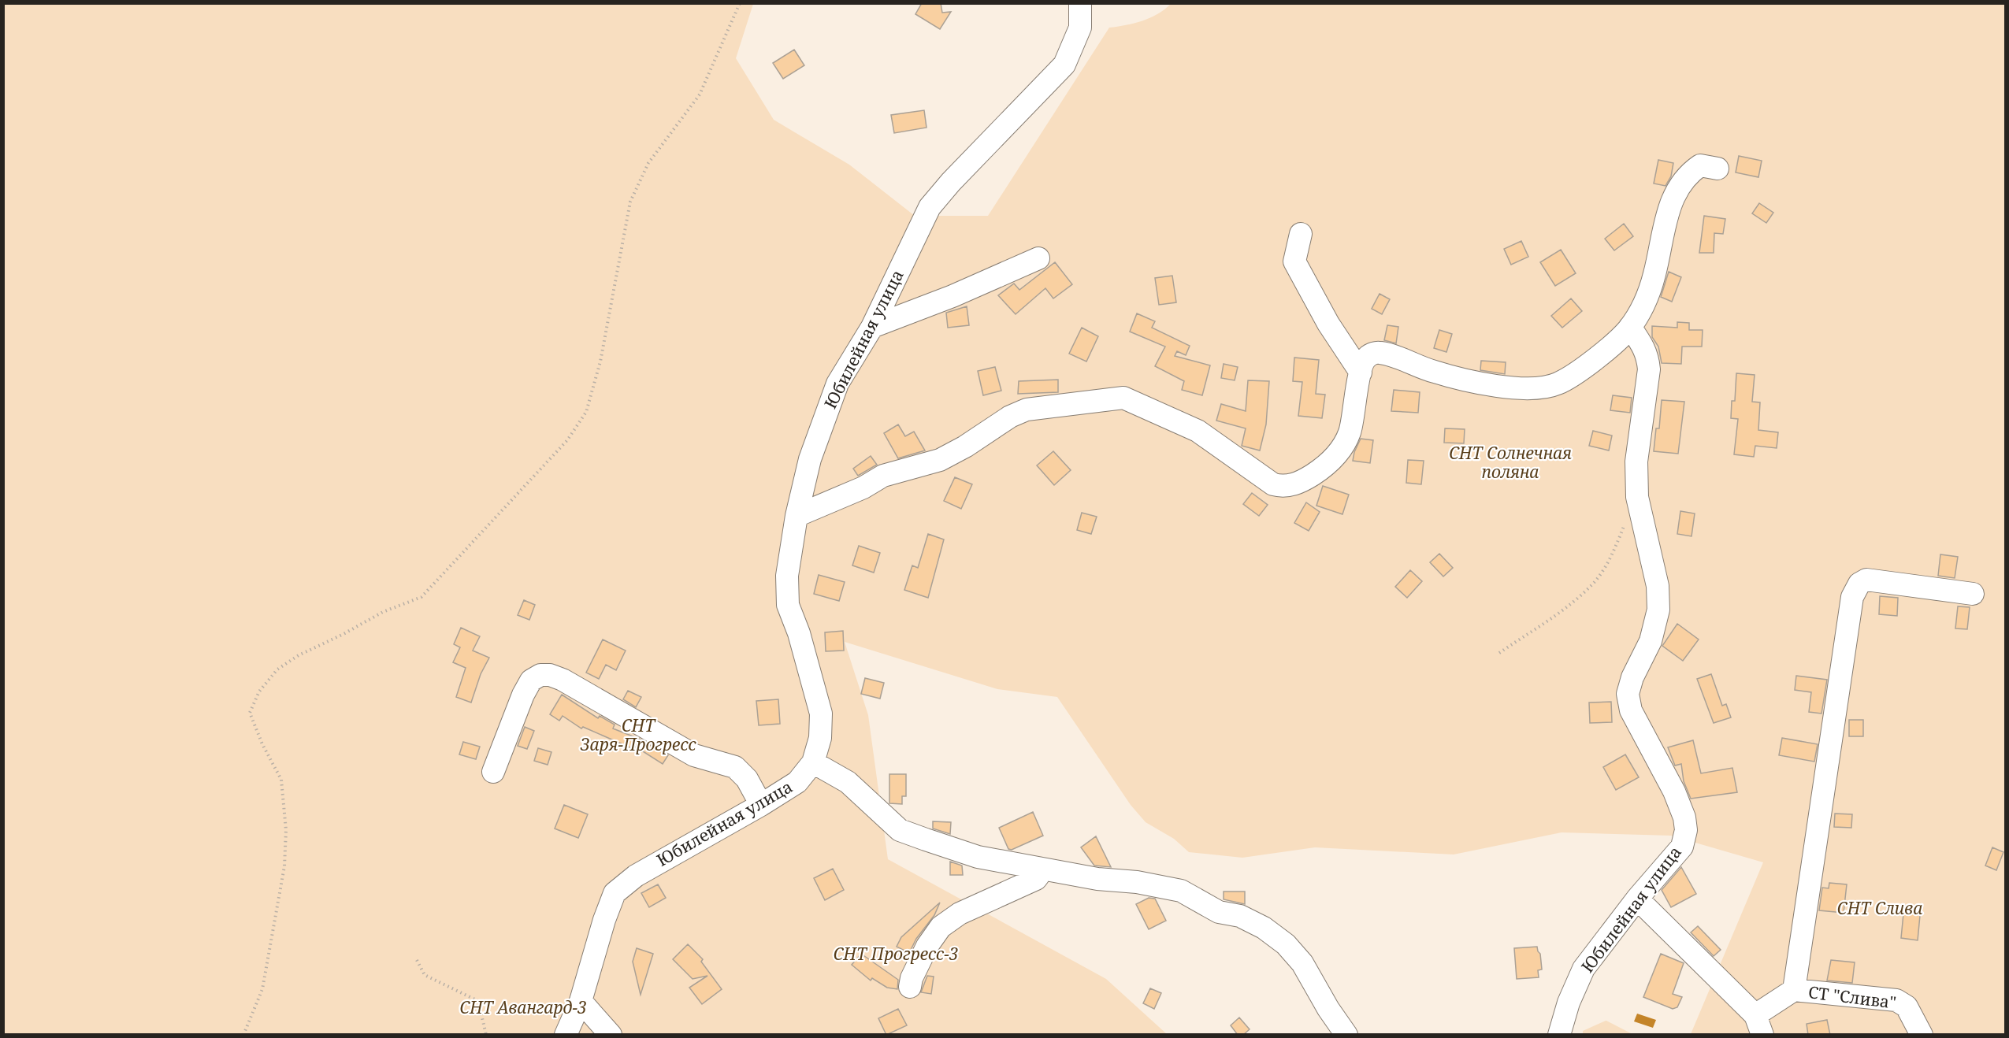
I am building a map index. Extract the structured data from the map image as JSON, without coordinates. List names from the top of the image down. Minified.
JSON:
{"streets":{"street":["Юбилейная улица","СТ \"Слива\""]},"parks":["СНТ Солнечная поляна","СНТ Заря-Прогресс","СНТ Слива","СНТ Прогресс-3","СНТ Авангард-3"]}
